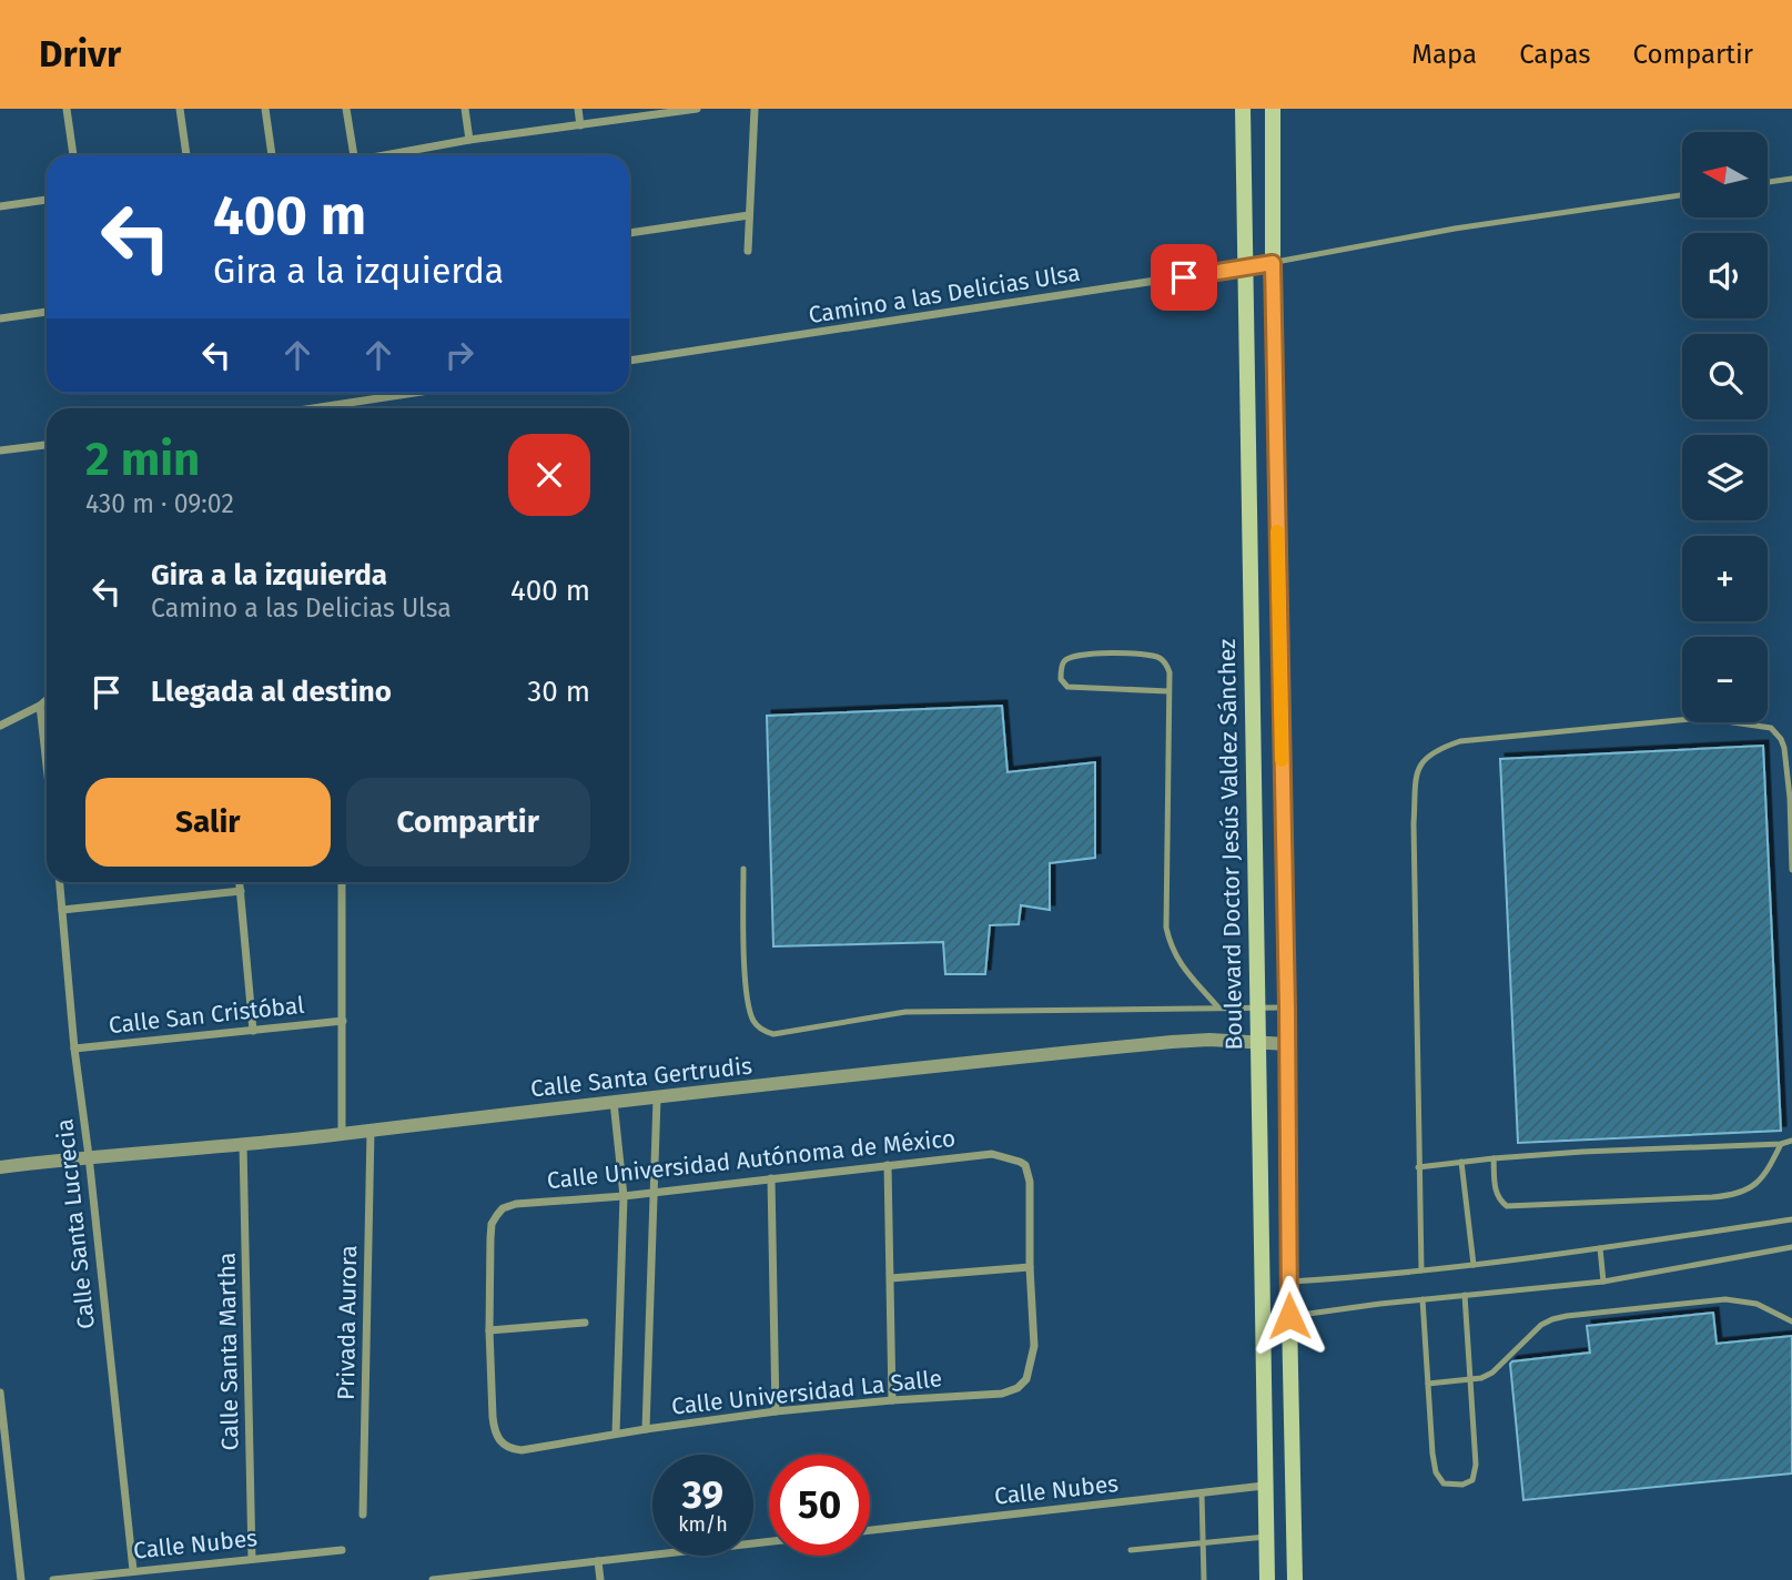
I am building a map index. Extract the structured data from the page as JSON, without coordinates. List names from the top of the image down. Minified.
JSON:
{"streets":{"main road":["Boulevard Doctor Jesús Valdez Sánchez"],"street":["Camino a las Delicias Ulsa","Calle San Cristóbal","Calle Santa Gertrudis","Calle Universidad Autónoma de México","Calle Santa Lucrecia","Privada Aurora","Calle Santa Martha","Calle Universidad La Salle","Calle Nubes"]},"crossings":[["Camino a las Delicias Ulsa","Boulevard Doctor Jesús Valdez Sánchez"],["Boulevard Doctor Jesús Valdez Sánchez","Calle Santa Gertrudis"],["Boulevard Doctor Jesús Valdez Sánchez","Calle Nubes"],["Calle San Cristóbal","Calle Santa Lucrecia"],["Calle Santa Gertrudis","Calle Santa Lucrecia"],["Calle Santa Gertrudis","Privada Aurora"],["Calle Santa Gertrudis","Calle Santa Martha"],["Calle Universidad Autónoma de México","Calle Universidad La Salle"],["Calle Santa Lucrecia","Calle Nubes"],["Calle Santa Martha","Calle Nubes"]],"north":"left","page":{"header":"Drivr","nav":["Mapa","Capas","Compartir"],"map_buttons":["+","−"],"turn":["400 m","Gira a la izquierda"],"heading":["2 min","430 m · 09:02"],"list":[{"name":"Gira a la izquierda","note":"Camino a las Delicias Ulsa","value":"400 m"},{"name":"Llegada al destino","value":"30 m"}],"buttons":["Salir","Compartir"],"speed":"39 km/h","limit":"50"}}
